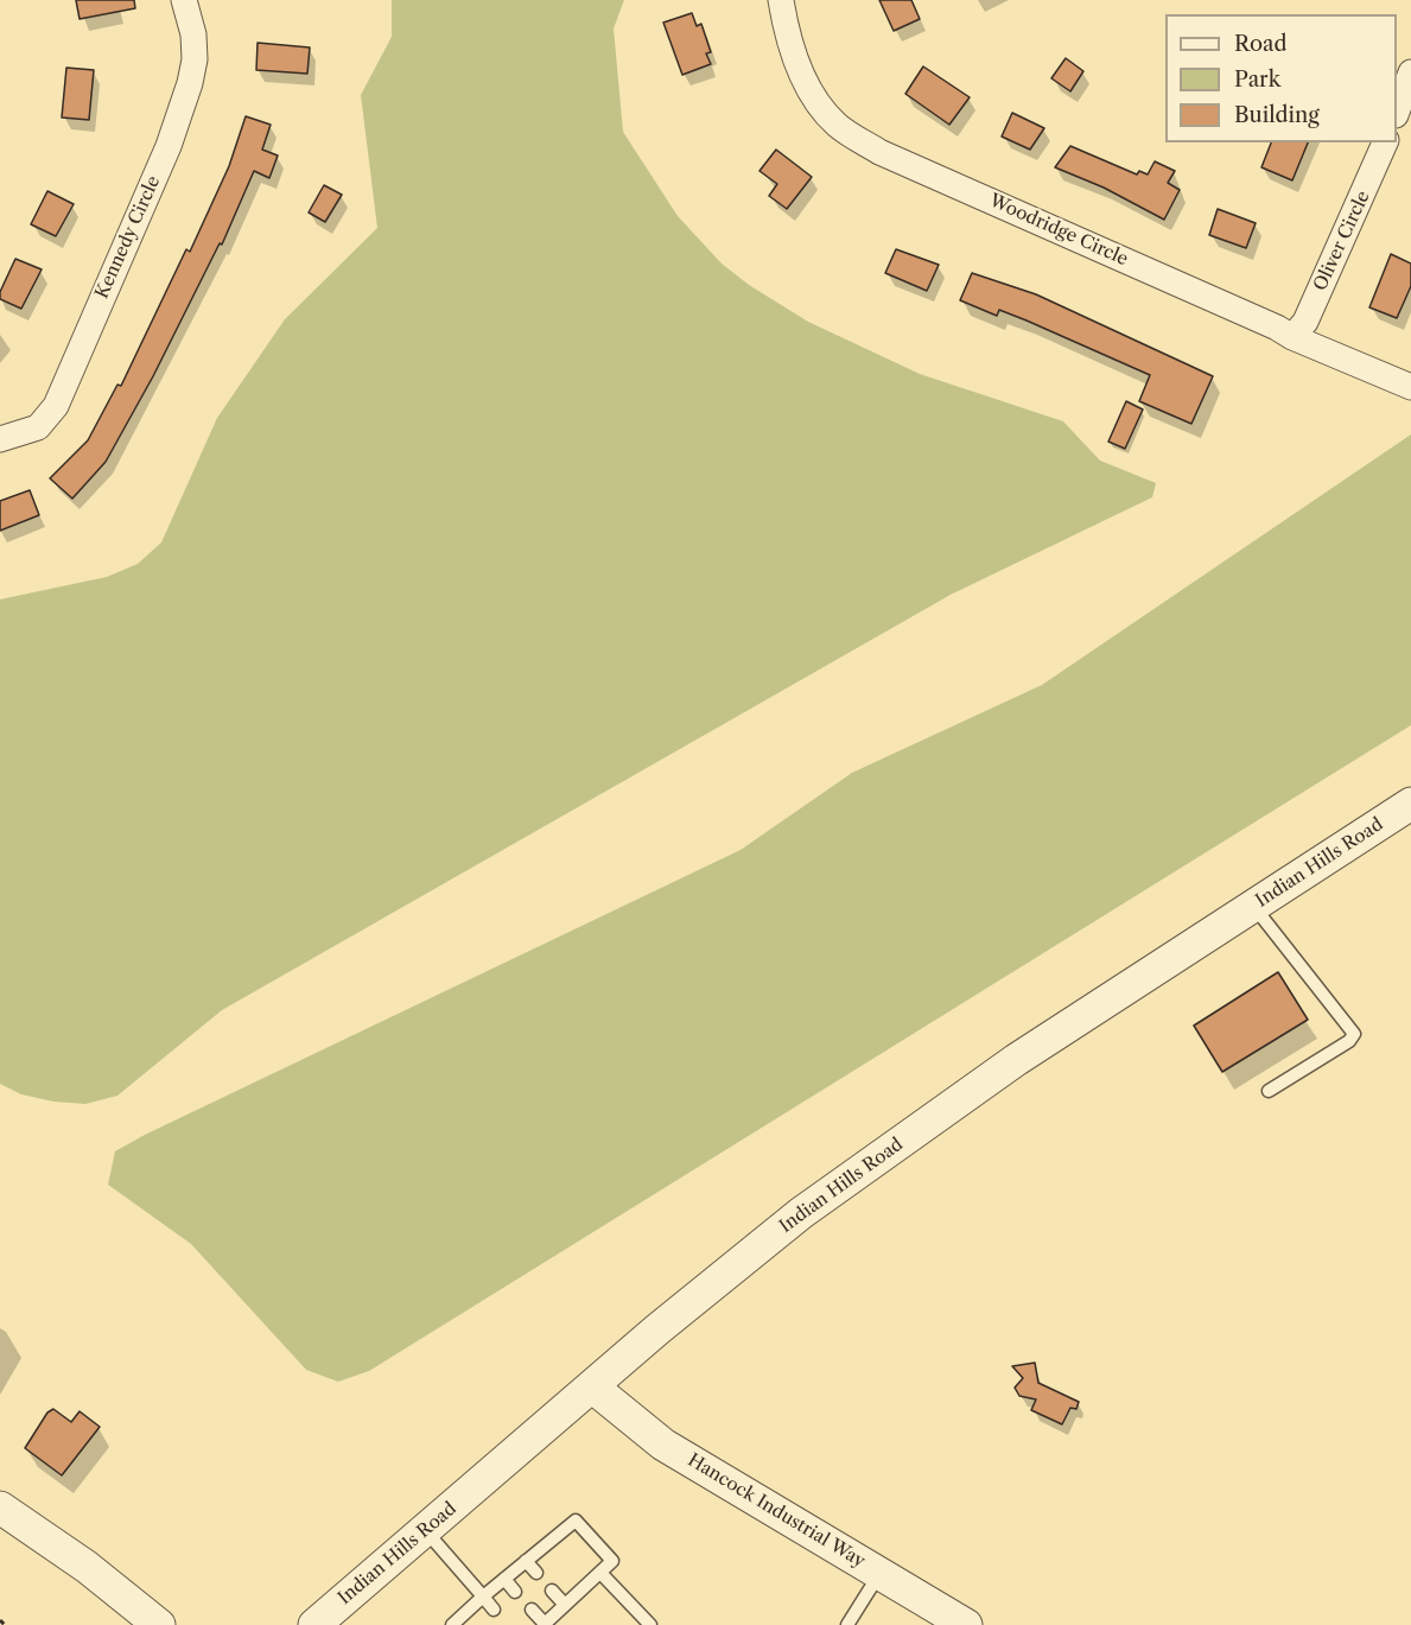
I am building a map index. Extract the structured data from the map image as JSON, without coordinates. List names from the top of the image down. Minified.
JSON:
{"streets":{"street":["Woodridge Circle","Kennedy Circle","Oliver Circle","Indian Hills Road","Hancock Industrial Way"]},"crossings":[["Woodridge Circle","Oliver Circle"],["Indian Hills Road","Hancock Industrial Way"]],"legend":["Road","Park","Building"]}
